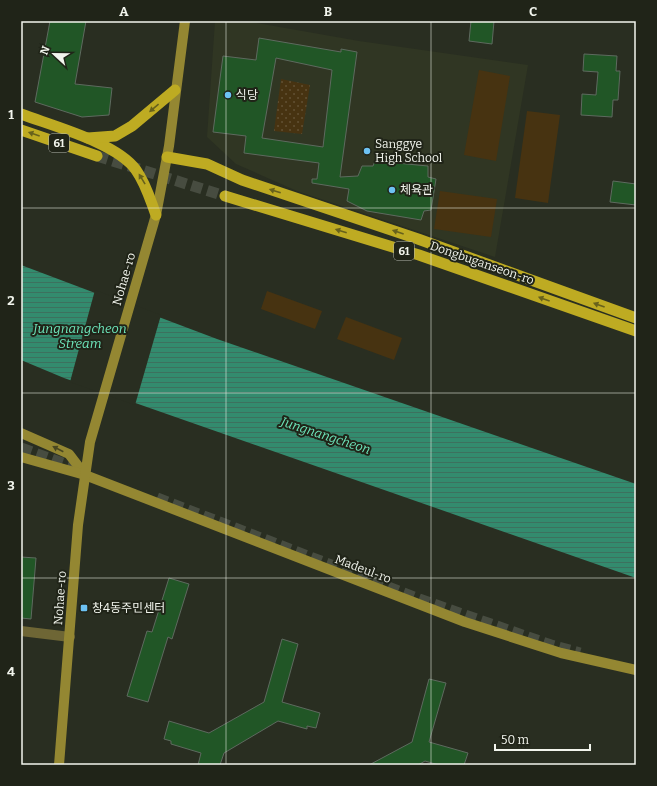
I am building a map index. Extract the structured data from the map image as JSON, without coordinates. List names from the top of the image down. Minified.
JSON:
{"streets":{"highway":["61","Dongbuganseon-ro"],"main road":["Nohae-ro","Madeul-ro"]},"crossings":[["Nohae-ro","Madeul-ro"]],"water":["Jungnangcheon Stream","Jungnangcheon"],"places":{"other":["식당","Sanggye High School","체육관"],"transit":["창4동주민센터"]},"scale_bar":"50 m","north":"left","grid":{"columns":["A","B","C"],"rows":["1","2","3","4"]}}
